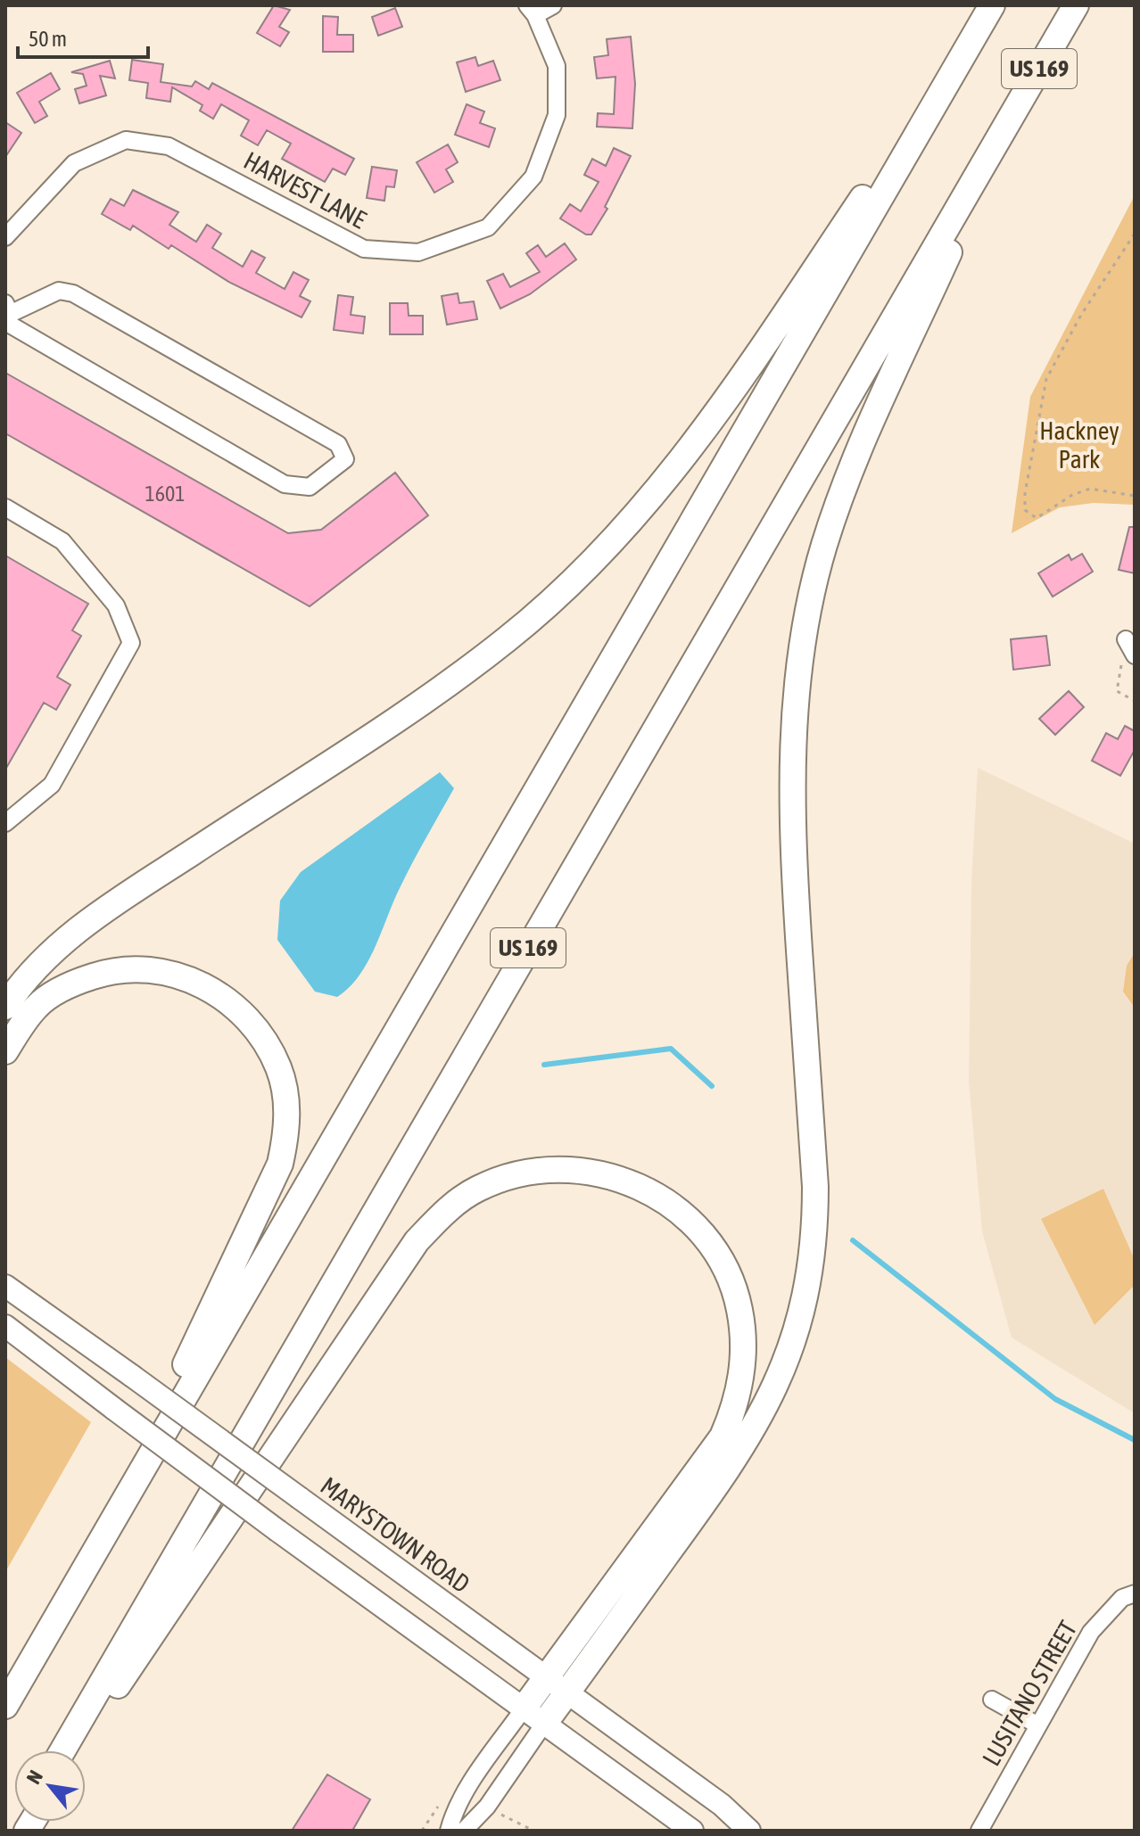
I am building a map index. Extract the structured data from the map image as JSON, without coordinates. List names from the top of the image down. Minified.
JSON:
{"streets":{"highway":["US 169"],"main road":["MARYSTOWN ROAD"],"street":["HARVEST LANE","LUSITANO STREET"]},"parks":["Hackney Park"],"house_numbers":["1601"],"scale_bar":"50 m","north":"top left"}
